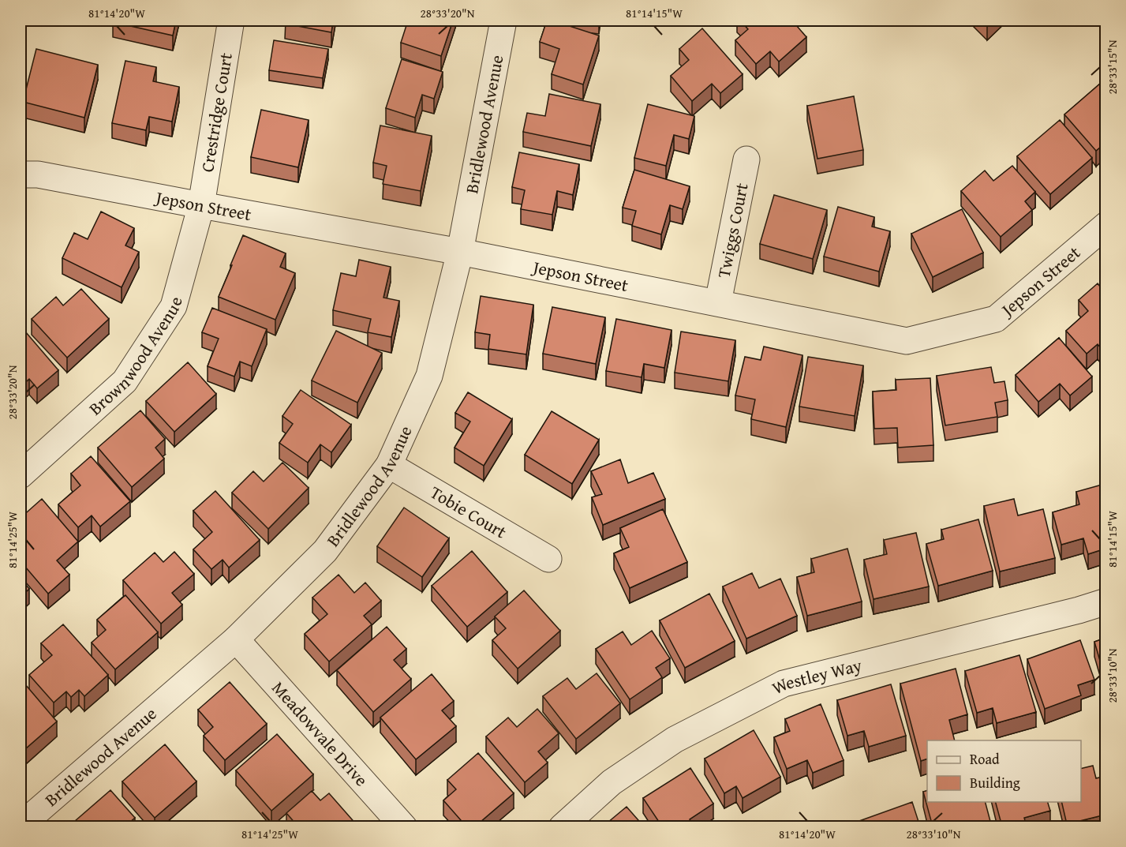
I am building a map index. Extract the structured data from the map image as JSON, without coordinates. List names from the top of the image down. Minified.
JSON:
{"streets":{"street":["Crestridge Court","Bridlewood Avenue","Jepson Street","Twiggs Court","Brownwood Avenue","Tobie Court","Westley Way","Meadowvale Drive"]},"crossings":[["Crestridge Court","Jepson Street"],["Crestridge Court","Brownwood Avenue"],["Bridlewood Avenue","Jepson Street"],["Bridlewood Avenue","Tobie Court"],["Bridlewood Avenue","Meadowvale Drive"],["Jepson Street","Twiggs Court"],["Jepson Street","Brownwood Avenue"]],"legend":["Road","Building"],"coordinates":["81°14'20\"W","28°33'20\"N","81°14'15\"W","28°33'15\"N","81°14'25\"W","28°33'10\"N"]}
